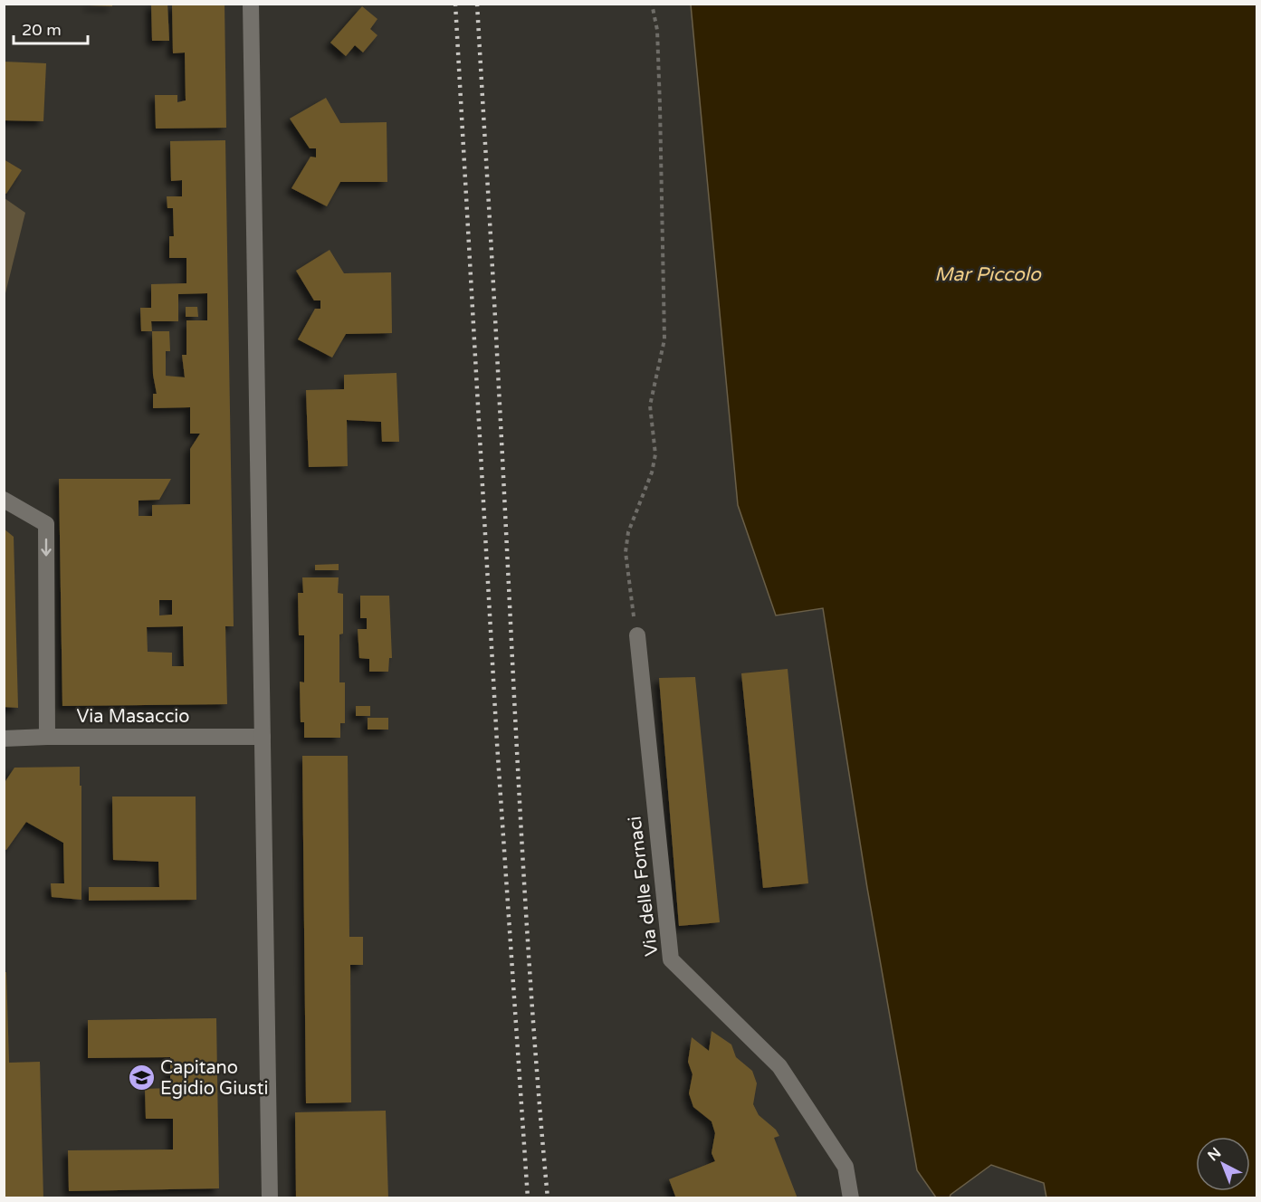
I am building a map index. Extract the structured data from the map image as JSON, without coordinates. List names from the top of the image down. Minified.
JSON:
{"streets":{"main road":["Via Masaccio","Via delle Fornaci"]},"water":["Mar Piccolo"],"places":{"school or university":["Capitano Egidio Giusti"]},"scale_bar":"20 m","north":"top left"}
